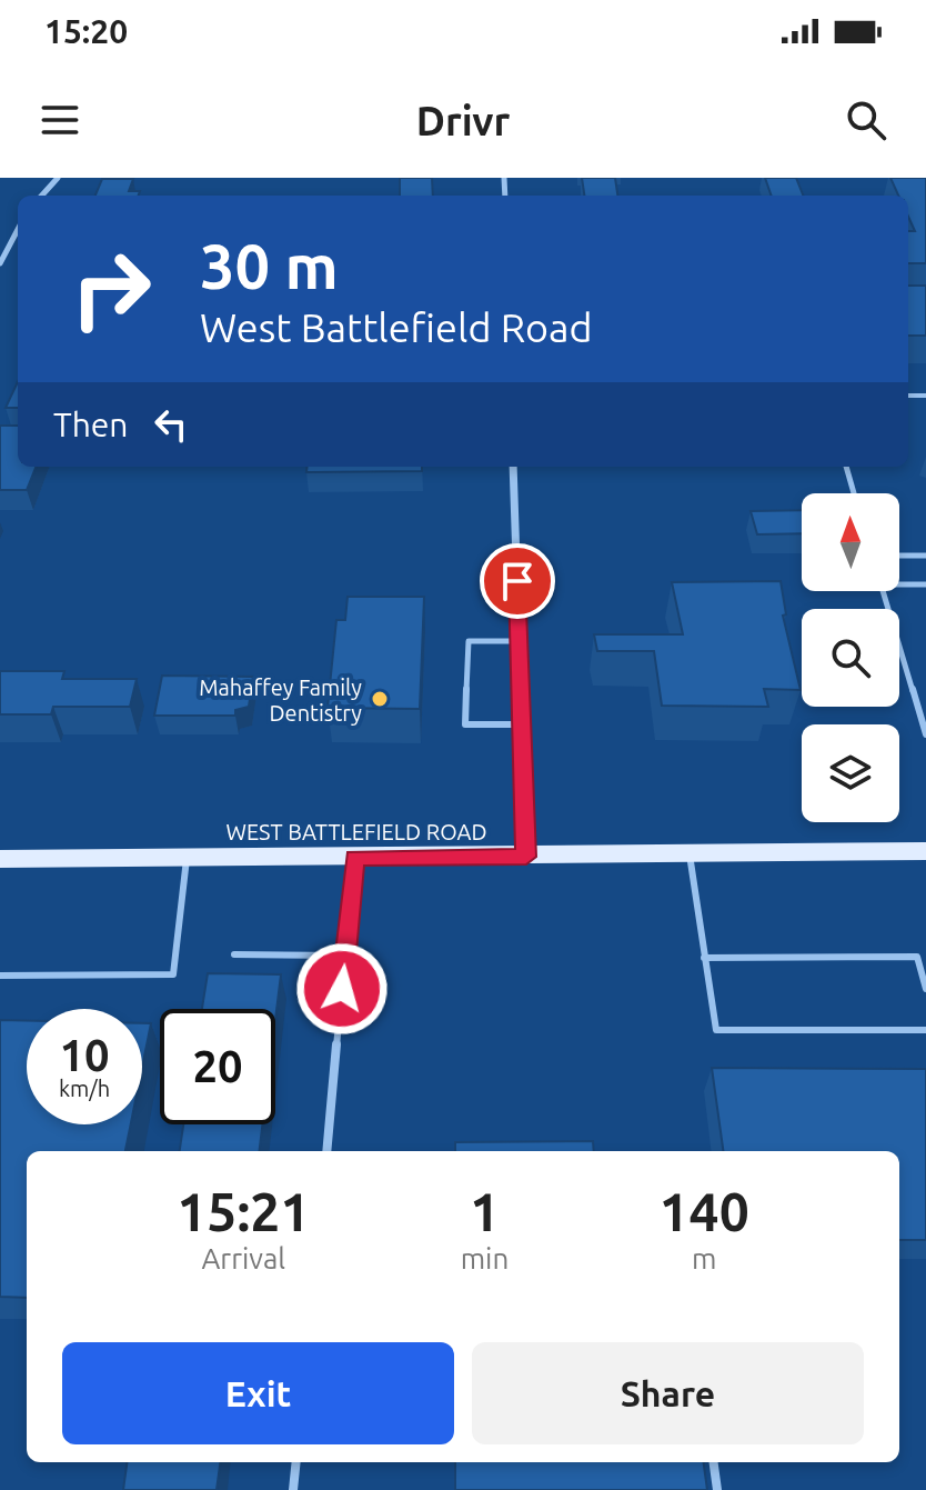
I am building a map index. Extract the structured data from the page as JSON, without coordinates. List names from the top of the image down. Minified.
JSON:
{"streets":{"main road":["WEST BATTLEFIELD ROAD"]},"places":["Mahaffey Family Dentistry"],"north":"top","page":{"status":"15:20","header":"Drivr","turn":["30 m","West Battlefield Road"],"then":"Then","speed":"10 km/h","limit":"20","eta":["15:21","Arrival","1","min","140","m"],"buttons":["Exit","Share"]}}
